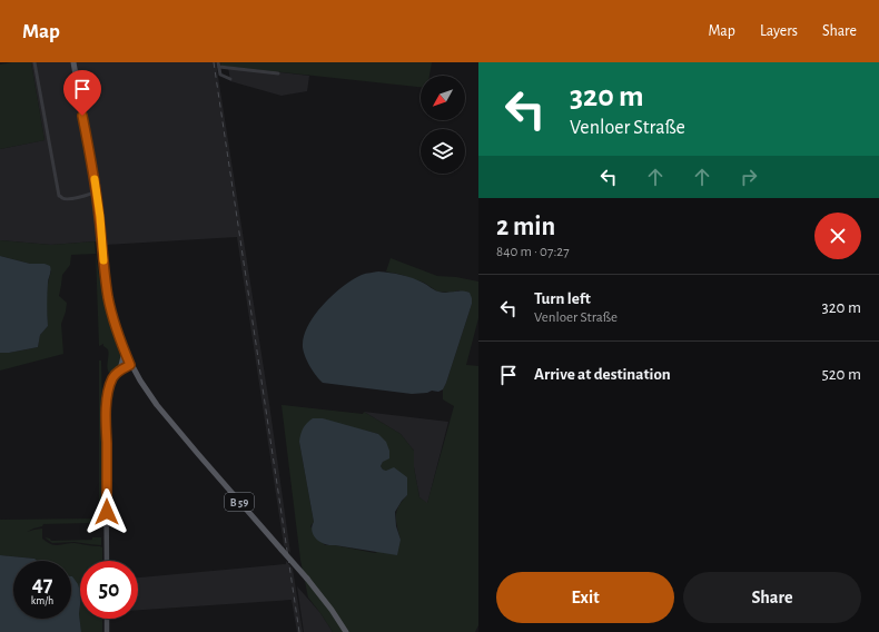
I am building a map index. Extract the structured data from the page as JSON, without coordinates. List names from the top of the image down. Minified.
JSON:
{"streets":{"main road":["B 59"]},"north":"bottom left","page":{"header":"Map","nav":["Map","Layers","Share"],"turn":["320 m","Venloer Straße"],"heading":["2 min","840 m · 07:27"],"list":[{"name":"Turn left","note":"Venloer Straße","value":"320 m"},{"name":"Arrive at destination","value":"520 m"}],"speed":"47 km/h","limit":"50","buttons":["Exit","Share"]}}
